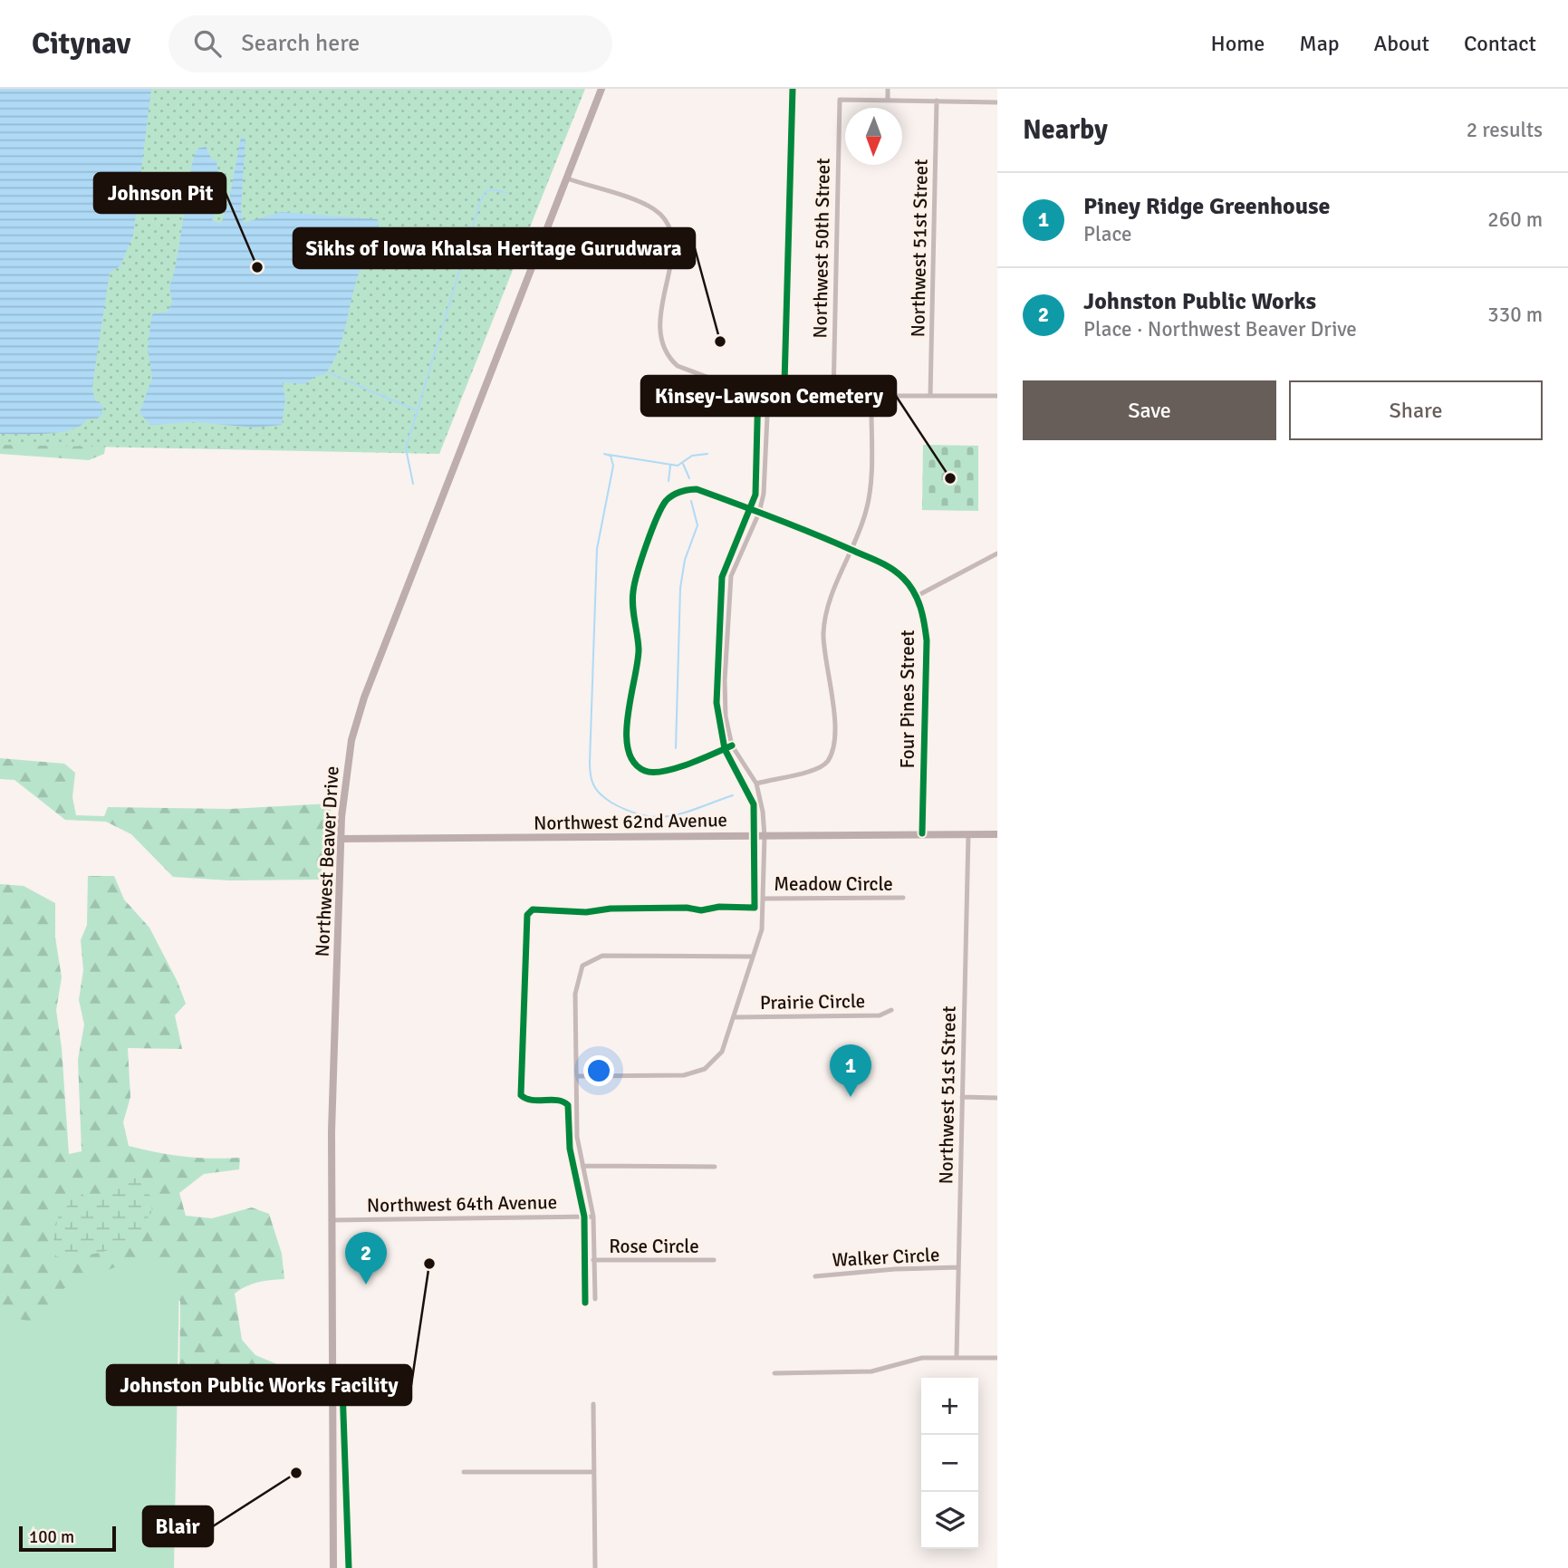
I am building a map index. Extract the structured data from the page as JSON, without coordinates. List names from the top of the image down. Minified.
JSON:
{"streets":{"main road":["Northwest 62nd Avenue","Northwest Beaver Drive"],"street":["Northwest 50th Street","Northwest 51st Street","Four Pines Street","Meadow Circle","Prairie Circle","Northwest 64th Avenue","Rose Circle","Walker Circle"]},"crossings":[["Northwest 51st Street","Northwest 62nd Avenue"],["Northwest 51st Street","Walker Circle"],["Four Pines Street","Northwest 62nd Avenue"],["Northwest 62nd Avenue","Northwest Beaver Drive"],["Northwest Beaver Drive","Northwest 64th Avenue"]],"places":["Johnson Pit","Sikhs of Iowa Khalsa Heritage Gurudwara","Kinsey-Lawson Cemetery","Johnston Public Works Facility","Blair"],"scale_bar":"100 m","north":"bottom","page":{"header":"Citynav","search":"Search here","nav":["Home","Map","About","Contact"],"heading":["Nearby","2 results"],"list":[{"mark":"1","name":"Piney Ridge Greenhouse","note":"Place","value":"260 m"},{"mark":"2","name":"Johnston Public Works","note":"Place · Northwest Beaver Drive","value":"330 m"}],"buttons":["Save","Share"],"pins":["1","2"],"map_buttons":["+","−"],"scale":"100 m"}}
